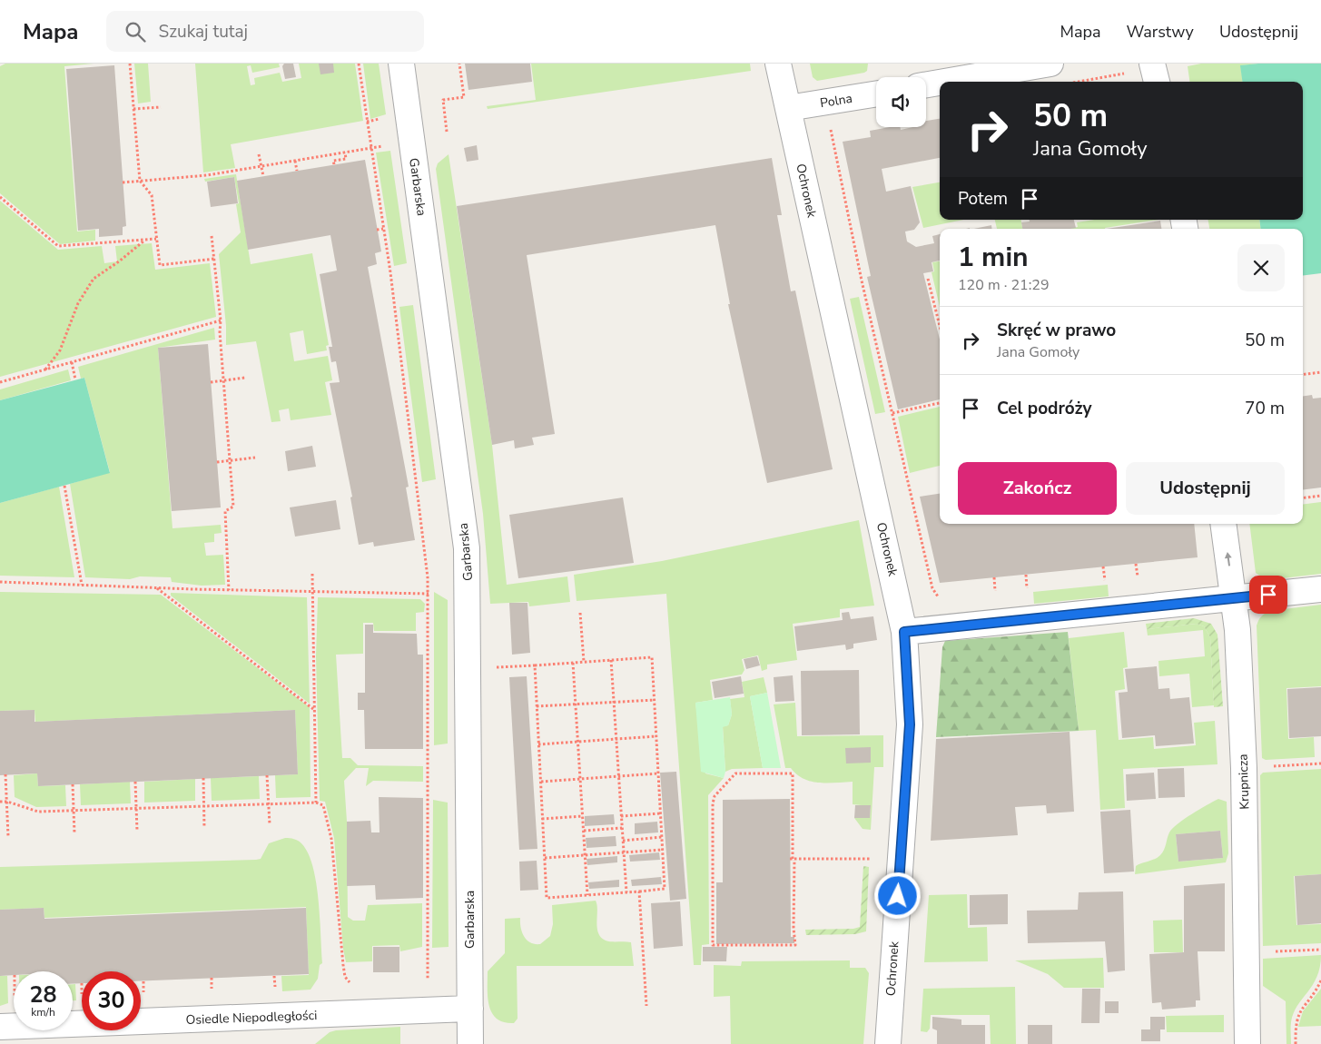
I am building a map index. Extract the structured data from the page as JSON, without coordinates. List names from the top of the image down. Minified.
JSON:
{"streets":{"street":["Polna","Garbarska","Ochronek","Krupnicza","Osiedle Niepodległości"]},"crossings":[["Polna","Ochronek"],["Garbarska","Osiedle Niepodległości"]],"page":{"header":"Mapa","search":"Szukaj tutaj","nav":["Mapa","Warstwy","Udostępnij"],"turn":["50 m","Jana Gomoły"],"then":"Potem","heading":["1 min","120 m · 21:29"],"list":[{"name":"Skręć w prawo","note":"Jana Gomoły","value":"50 m"},{"name":"Cel podróży","value":"70 m"}],"buttons":["Zakończ","Udostępnij"],"speed":"28 km/h","limit":"30"}}
